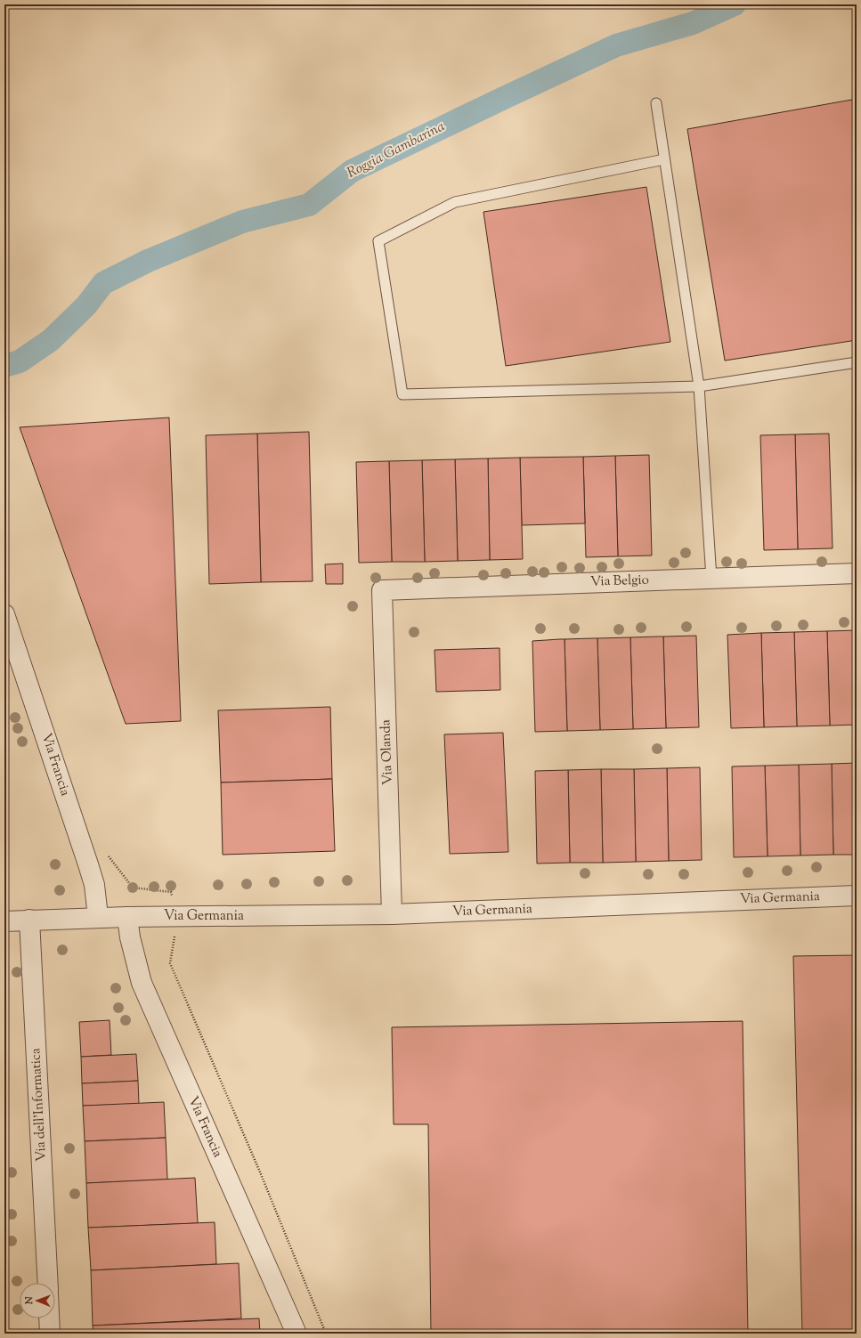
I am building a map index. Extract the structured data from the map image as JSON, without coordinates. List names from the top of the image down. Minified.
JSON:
{"streets":{"street":["Via Belgio","Via Olanda","Via Francia","Via Germania","Via dell'Informatica"]},"crossings":[["Via Belgio","Via Olanda"],["Via Olanda","Via Germania"],["Via Francia","Via Germania"],["Via Germania","Via dell'Informatica"]],"water":["Roggia Gambarina"],"north":"left"}
